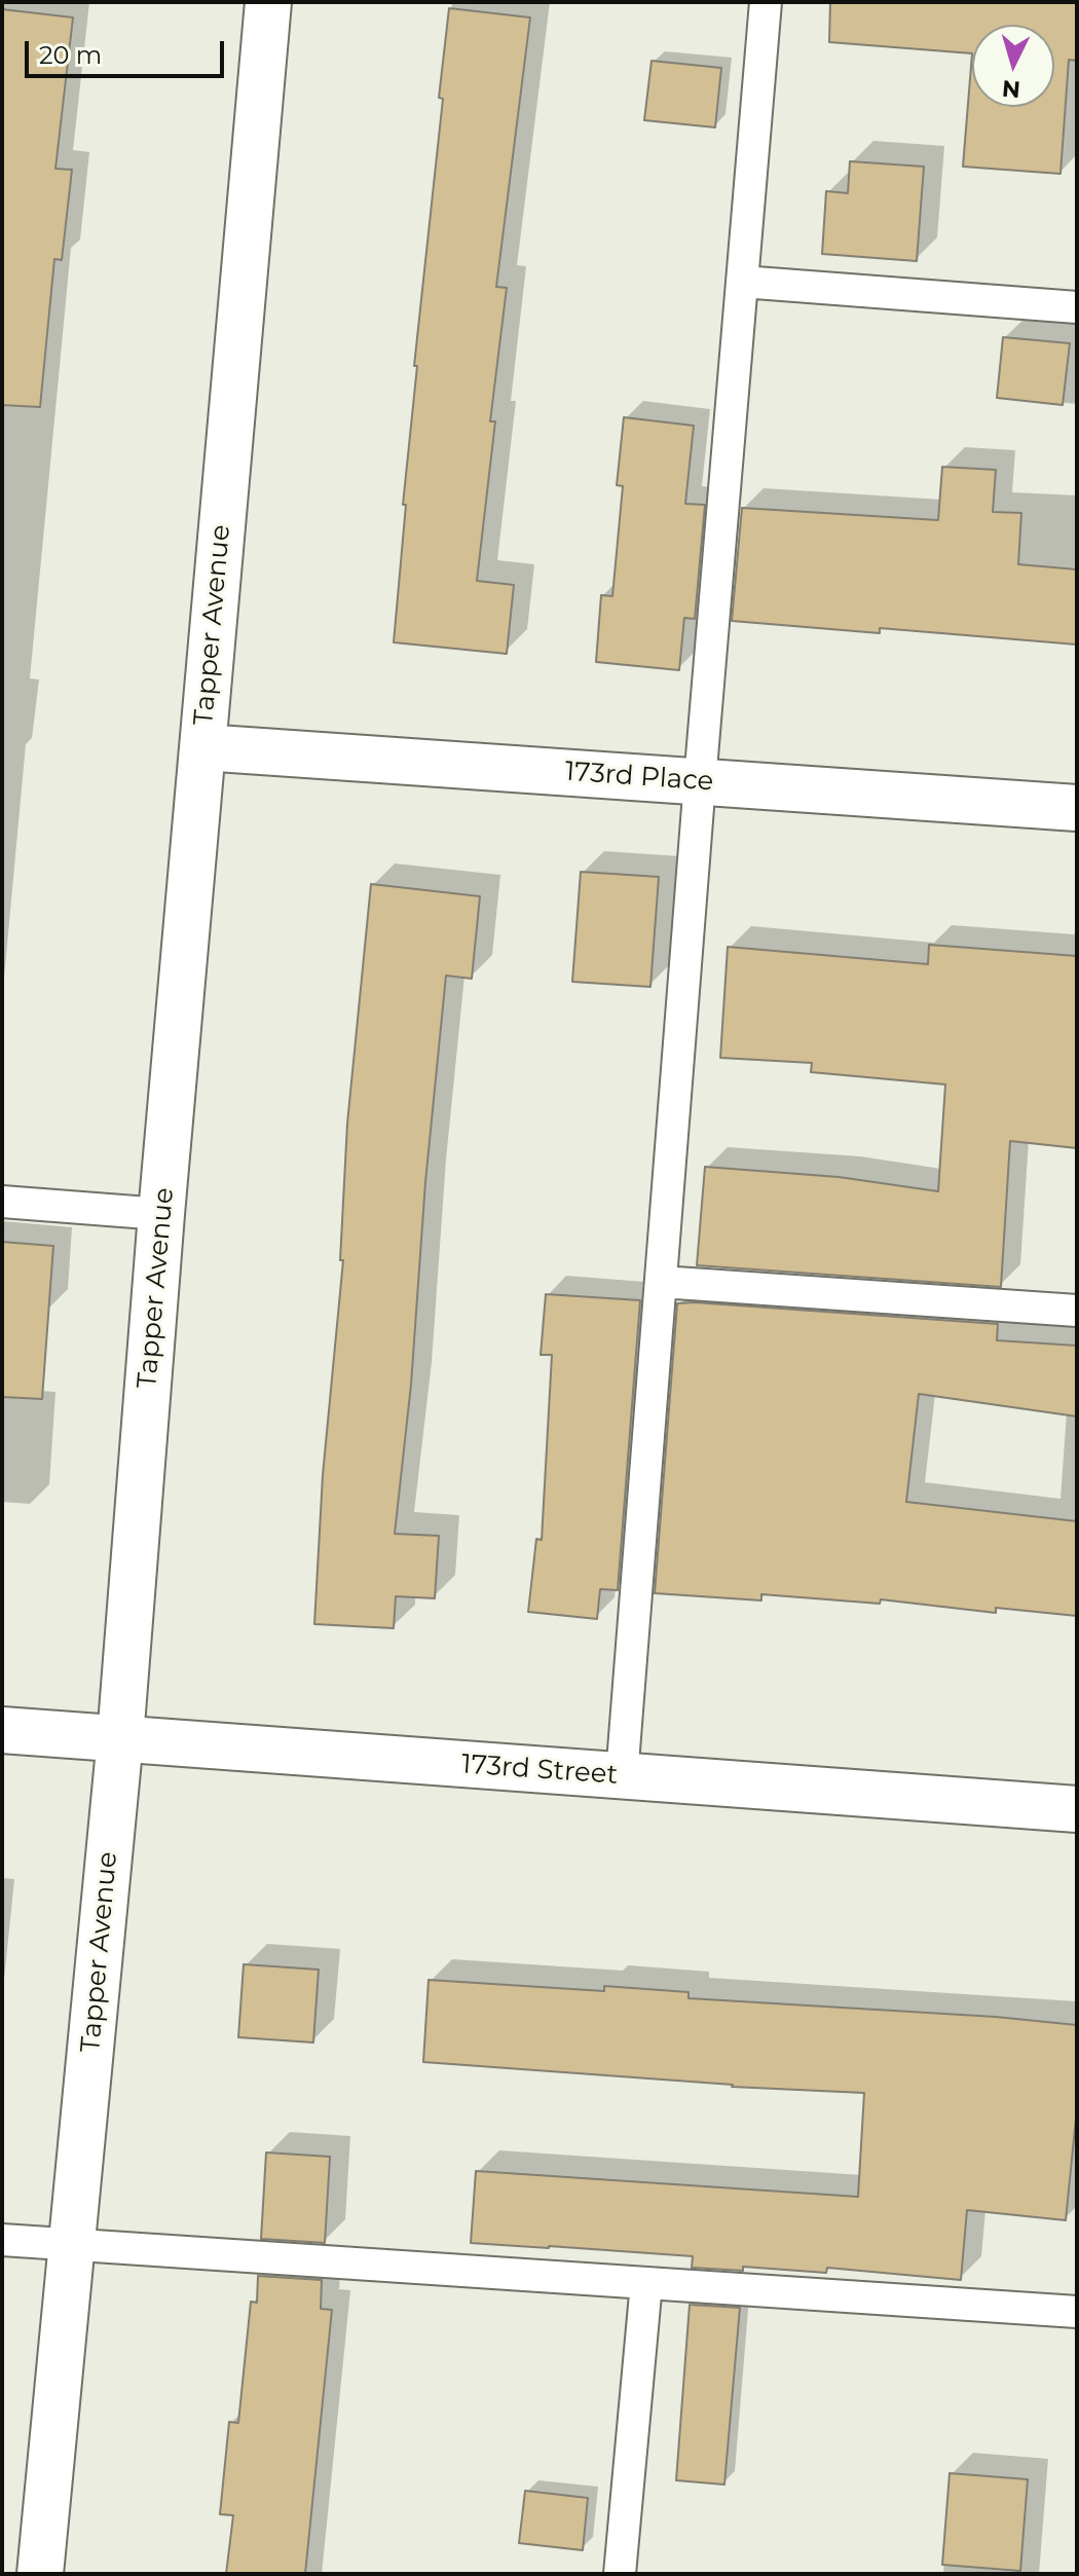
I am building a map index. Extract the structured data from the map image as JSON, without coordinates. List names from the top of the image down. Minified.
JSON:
{"streets":{"street":["Tapper Avenue","173rd Place","173rd Street"]},"crossings":[["Tapper Avenue","173rd Place"],["Tapper Avenue","173rd Street"]],"scale_bar":"20 m","north":"bottom"}
